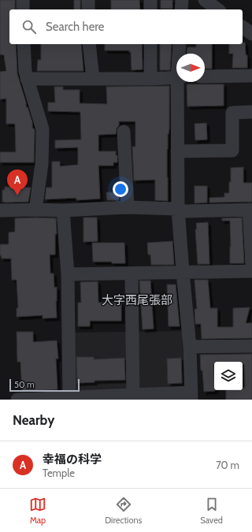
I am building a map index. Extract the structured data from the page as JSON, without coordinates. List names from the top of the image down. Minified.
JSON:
{"districts":["大字西尾張部"],"scale_bar":"50 m","north":"right","page":{"search":"Search here","pins":"A","scale":"50 m","heading":"Nearby","list":[{"mark":"A","name":"幸福の科学","note":"Temple","value":"70 m"}],"nav":["Map","Directions","Saved"]}}
